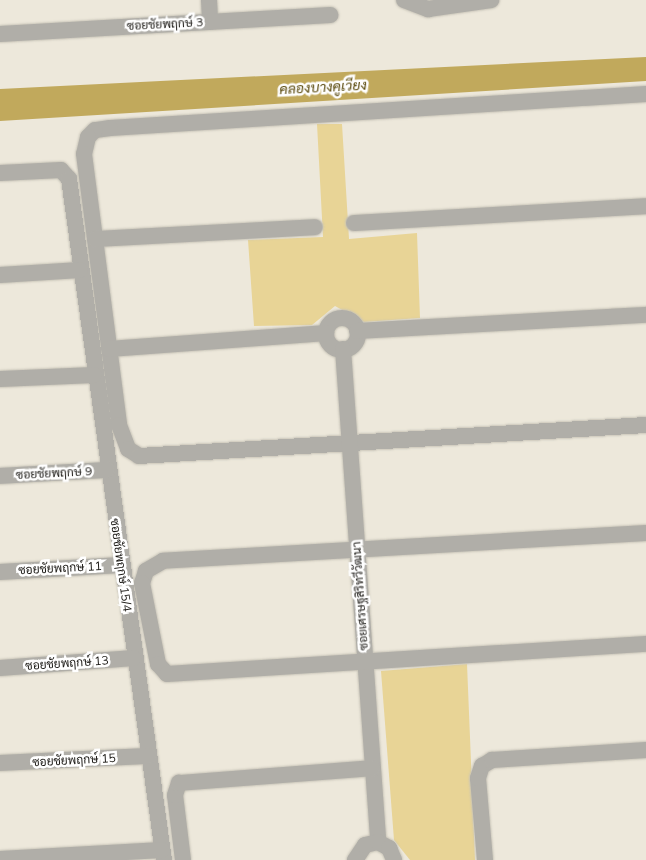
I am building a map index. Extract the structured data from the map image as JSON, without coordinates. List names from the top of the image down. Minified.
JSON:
{"streets":{"street":["ซอยชัยพฤกษ์ 3","ซอยชัยพฤกษ์ 9","ซอยชัยพฤกษ์ 15/4","ซอยชัยพฤกษ์ 11","ซอยเศรษฐสิริทวีวัฒนา","ซอยชัยพฤกษ์ 13","ซอยชัยพฤกษ์ 15"]},"crossings":[["ซอยชัยพฤกษ์ 9","ซอยชัยพฤกษ์ 15/4"],["ซอยชัยพฤกษ์ 15/4","ซอยชัยพฤกษ์ 11"],["ซอยชัยพฤกษ์ 15/4","ซอยชัยพฤกษ์ 13"],["ซอยชัยพฤกษ์ 15/4","ซอยชัยพฤกษ์ 15"]],"water":["คลองบางคูเวียง"]}
